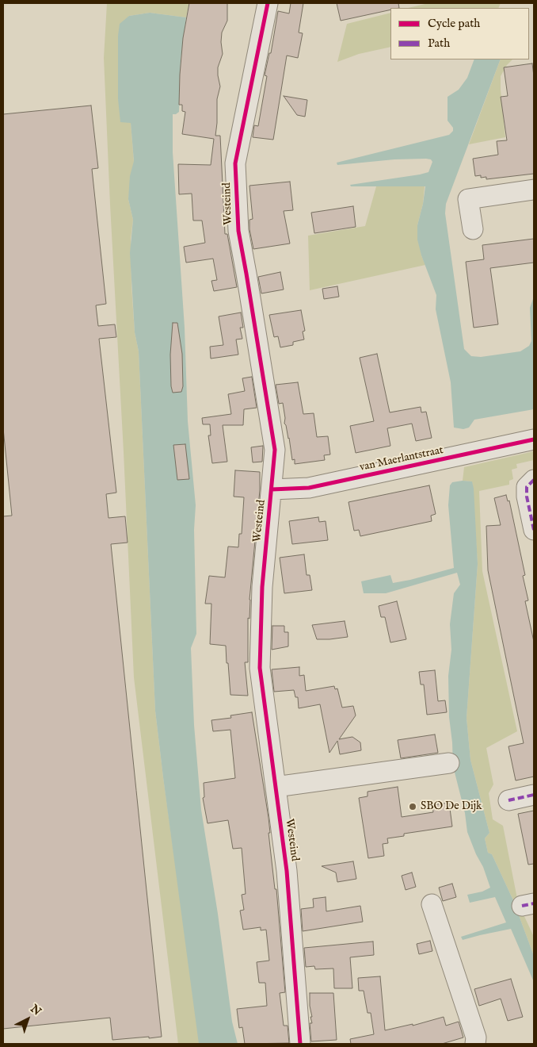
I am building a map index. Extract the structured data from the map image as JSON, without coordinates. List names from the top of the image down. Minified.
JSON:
{"streets":{"street":["Westeind","van Maerlantstraat"]},"crossings":[["Westeind","van Maerlantstraat"]],"places":["SBO De Dijk"],"legend":["Cycle path","Path"],"north":"top right"}
